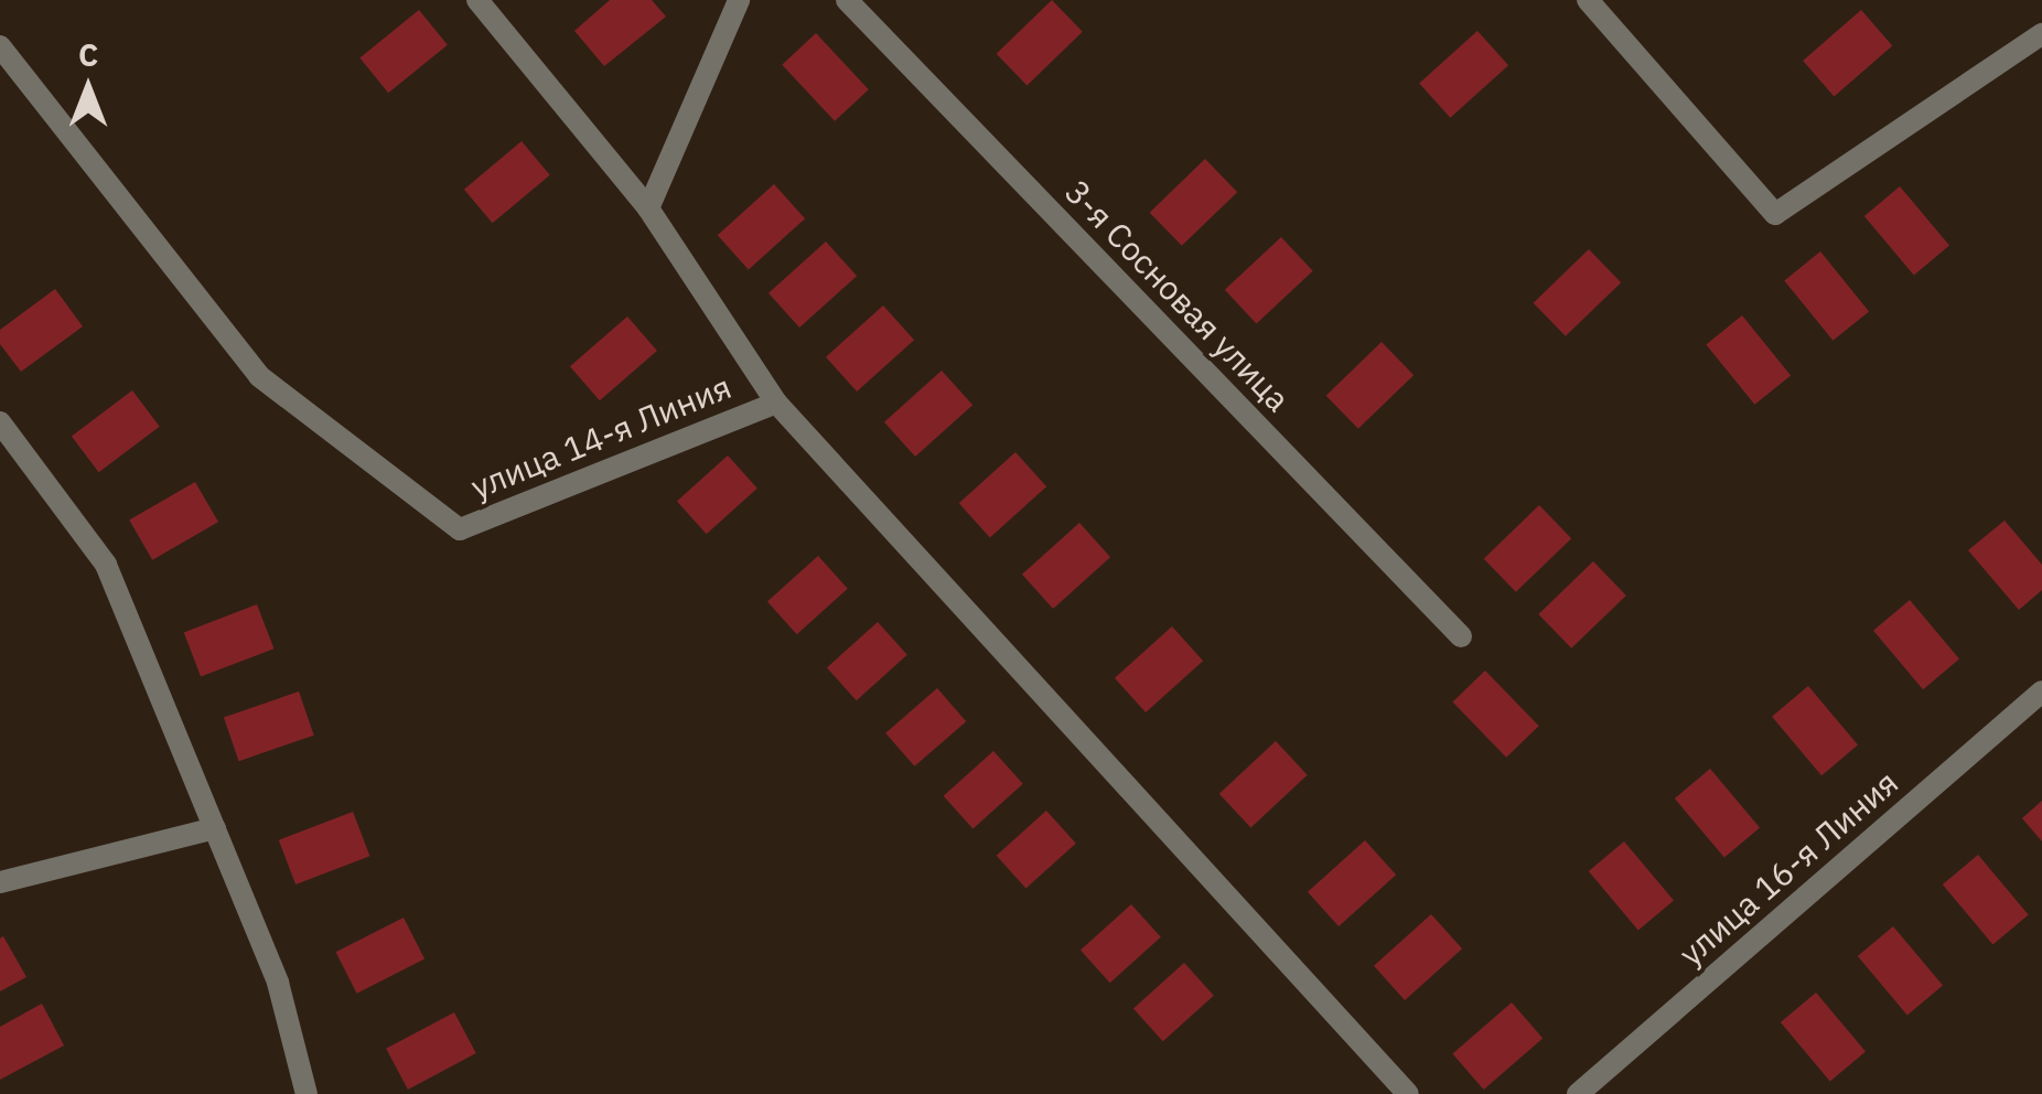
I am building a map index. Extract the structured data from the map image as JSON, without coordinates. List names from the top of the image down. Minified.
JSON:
{"streets":{"street":["3-я Сосновая улица","улица 14-я Линия","улица 16-я Линия"]},"north":"top"}
